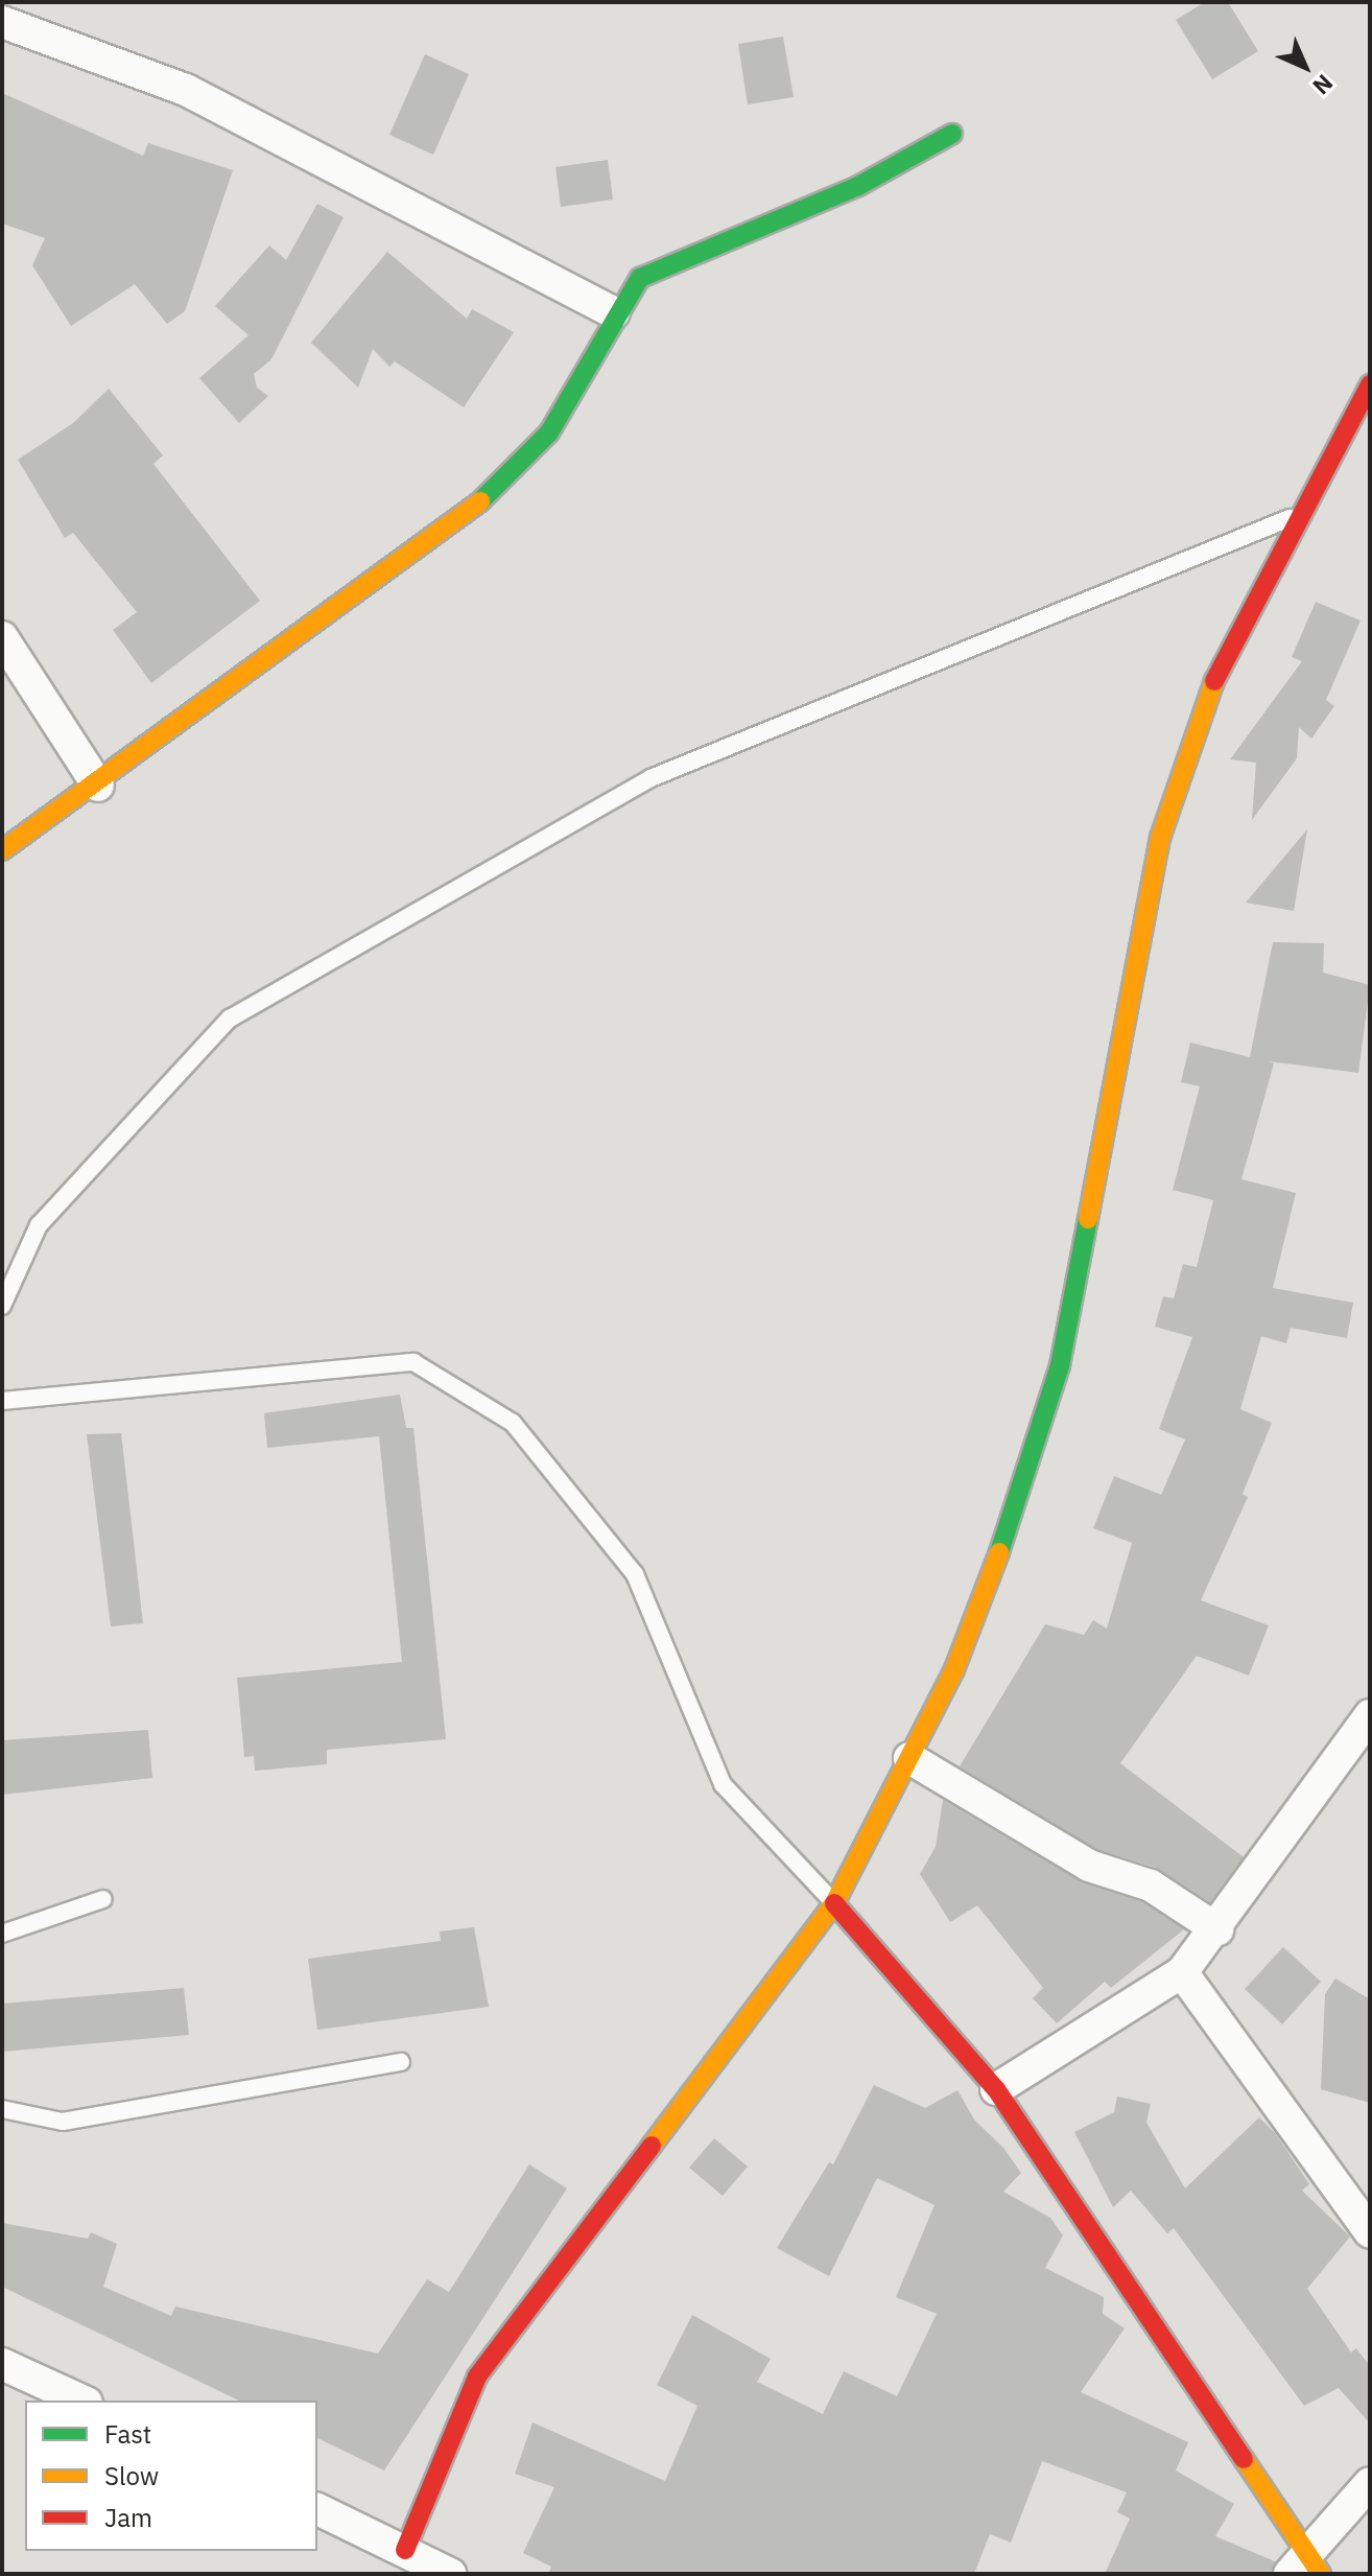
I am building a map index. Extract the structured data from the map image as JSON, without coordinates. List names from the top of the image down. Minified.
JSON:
{"legend":["Fast","Slow","Jam"],"north":"bottom right"}
